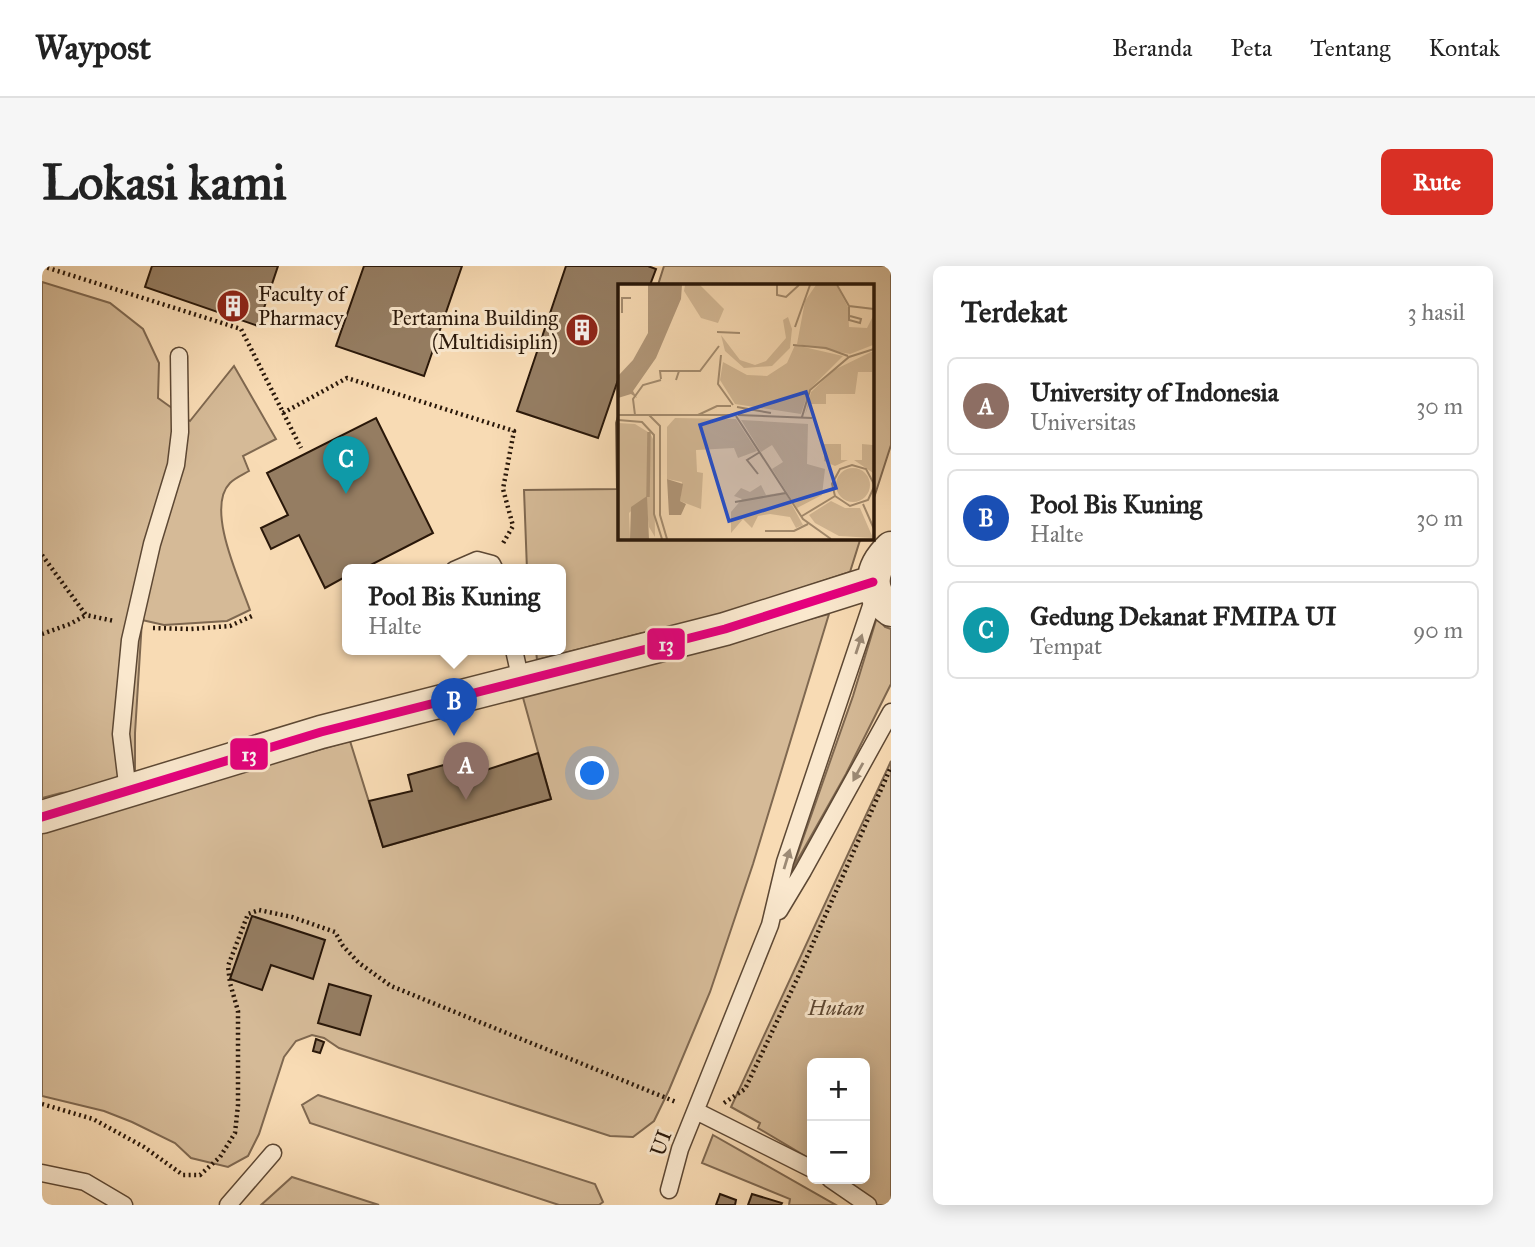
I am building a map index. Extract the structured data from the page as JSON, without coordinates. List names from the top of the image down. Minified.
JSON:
{"streets":{"lane":["UI"]},"parks":["Hutan"],"places":{"building":["Faculty of Pharmacy","Pertamina Building (Multidisiplin)"]},"lines":["transit line 13"],"page":{"header":"Waypost","nav":["Beranda","Peta","Tentang","Kontak"],"buttons":"Rute","title":"Lokasi kami","heading":["Terdekat","3 hasil"],"list":[{"mark":"A","name":"University of Indonesia","note":"Universitas","value":"30 m"},{"mark":"B","name":"Pool Bis Kuning","note":"Halte","value":"30 m"},{"mark":"C","name":"Gedung Dekanat FMIPA UI","note":"Tempat","value":"90 m"}],"pins":["C","B","A"],"popup":["Pool Bis Kuning","Halte"],"map_buttons":["+","−"]}}
